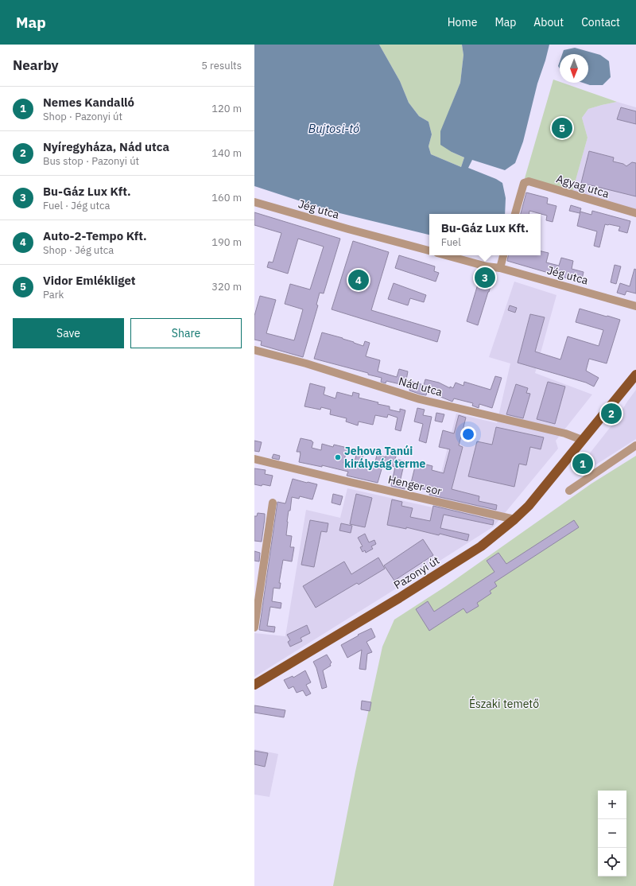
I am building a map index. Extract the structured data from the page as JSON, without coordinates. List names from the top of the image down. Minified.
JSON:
{"streets":{"main road":["Pazonyi út"],"street":["Agyag utca","Jég utca","Nád utca","Henger sor"]},"crossings":[["Nád utca","Pazonyi út"],["Henger sor","Pazonyi út"]],"water":["Bujtosi-tó"],"parks":["Északi temető"],"places":["Jehova Tanúi királyság terme"],"north":"bottom","page":{"header":"Map","nav":["Home","Map","About","Contact"],"heading":["Nearby","5 results"],"list":[{"mark":"1","name":"Nemes Kandalló","note":"Shop · Pazonyi út","value":"120 m"},{"mark":"2","name":"Nyíregyháza, Nád utca","note":"Bus stop · Pazonyi út","value":"140 m"},{"mark":"3","name":"Bu-Gáz Lux Kft.","note":"Fuel · Jég utca","value":"160 m"},{"mark":"4","name":"Auto-2-Tempo Kft.","note":"Shop · Jég utca","value":"190 m"},{"mark":"5","name":"Vidor Emlékliget","note":"Park","value":"320 m"}],"pins":["5","3","4","2","1"],"popup":["Bu-Gáz Lux Kft.","Fuel"],"buttons":["Save","Share"],"map_buttons":["+","−"]}}
